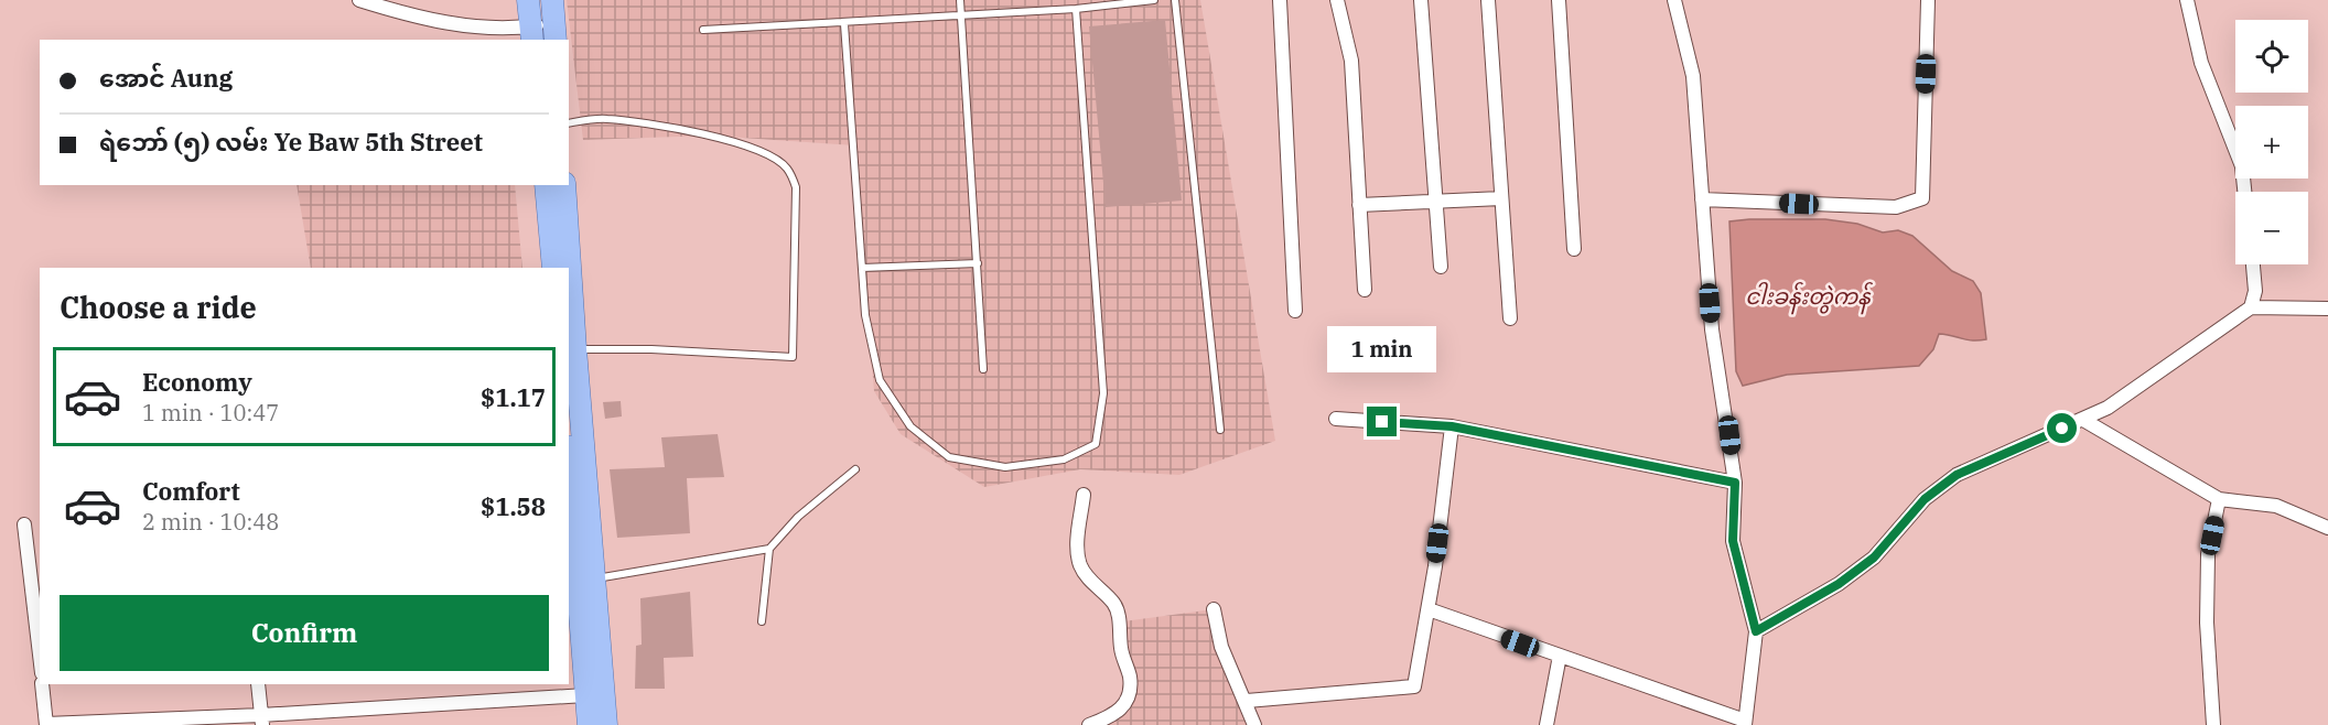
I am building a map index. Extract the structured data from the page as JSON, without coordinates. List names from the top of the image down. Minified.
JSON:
{"water":["ငါးခန်းတွဲကန်"],"page":{"map_buttons":["+","−"],"banner":["အောင် Aung","ရဲဘော် (၅) လမ်း Ye Baw 5th Street"],"heading":"Choose a ride","bubble":"1 min","list":[{"name":"Economy","note":"1 min · 10:47","value":"$1.17"},{"name":"Comfort","note":"2 min · 10:48","value":"$1.58"}],"buttons":"Confirm"}}
